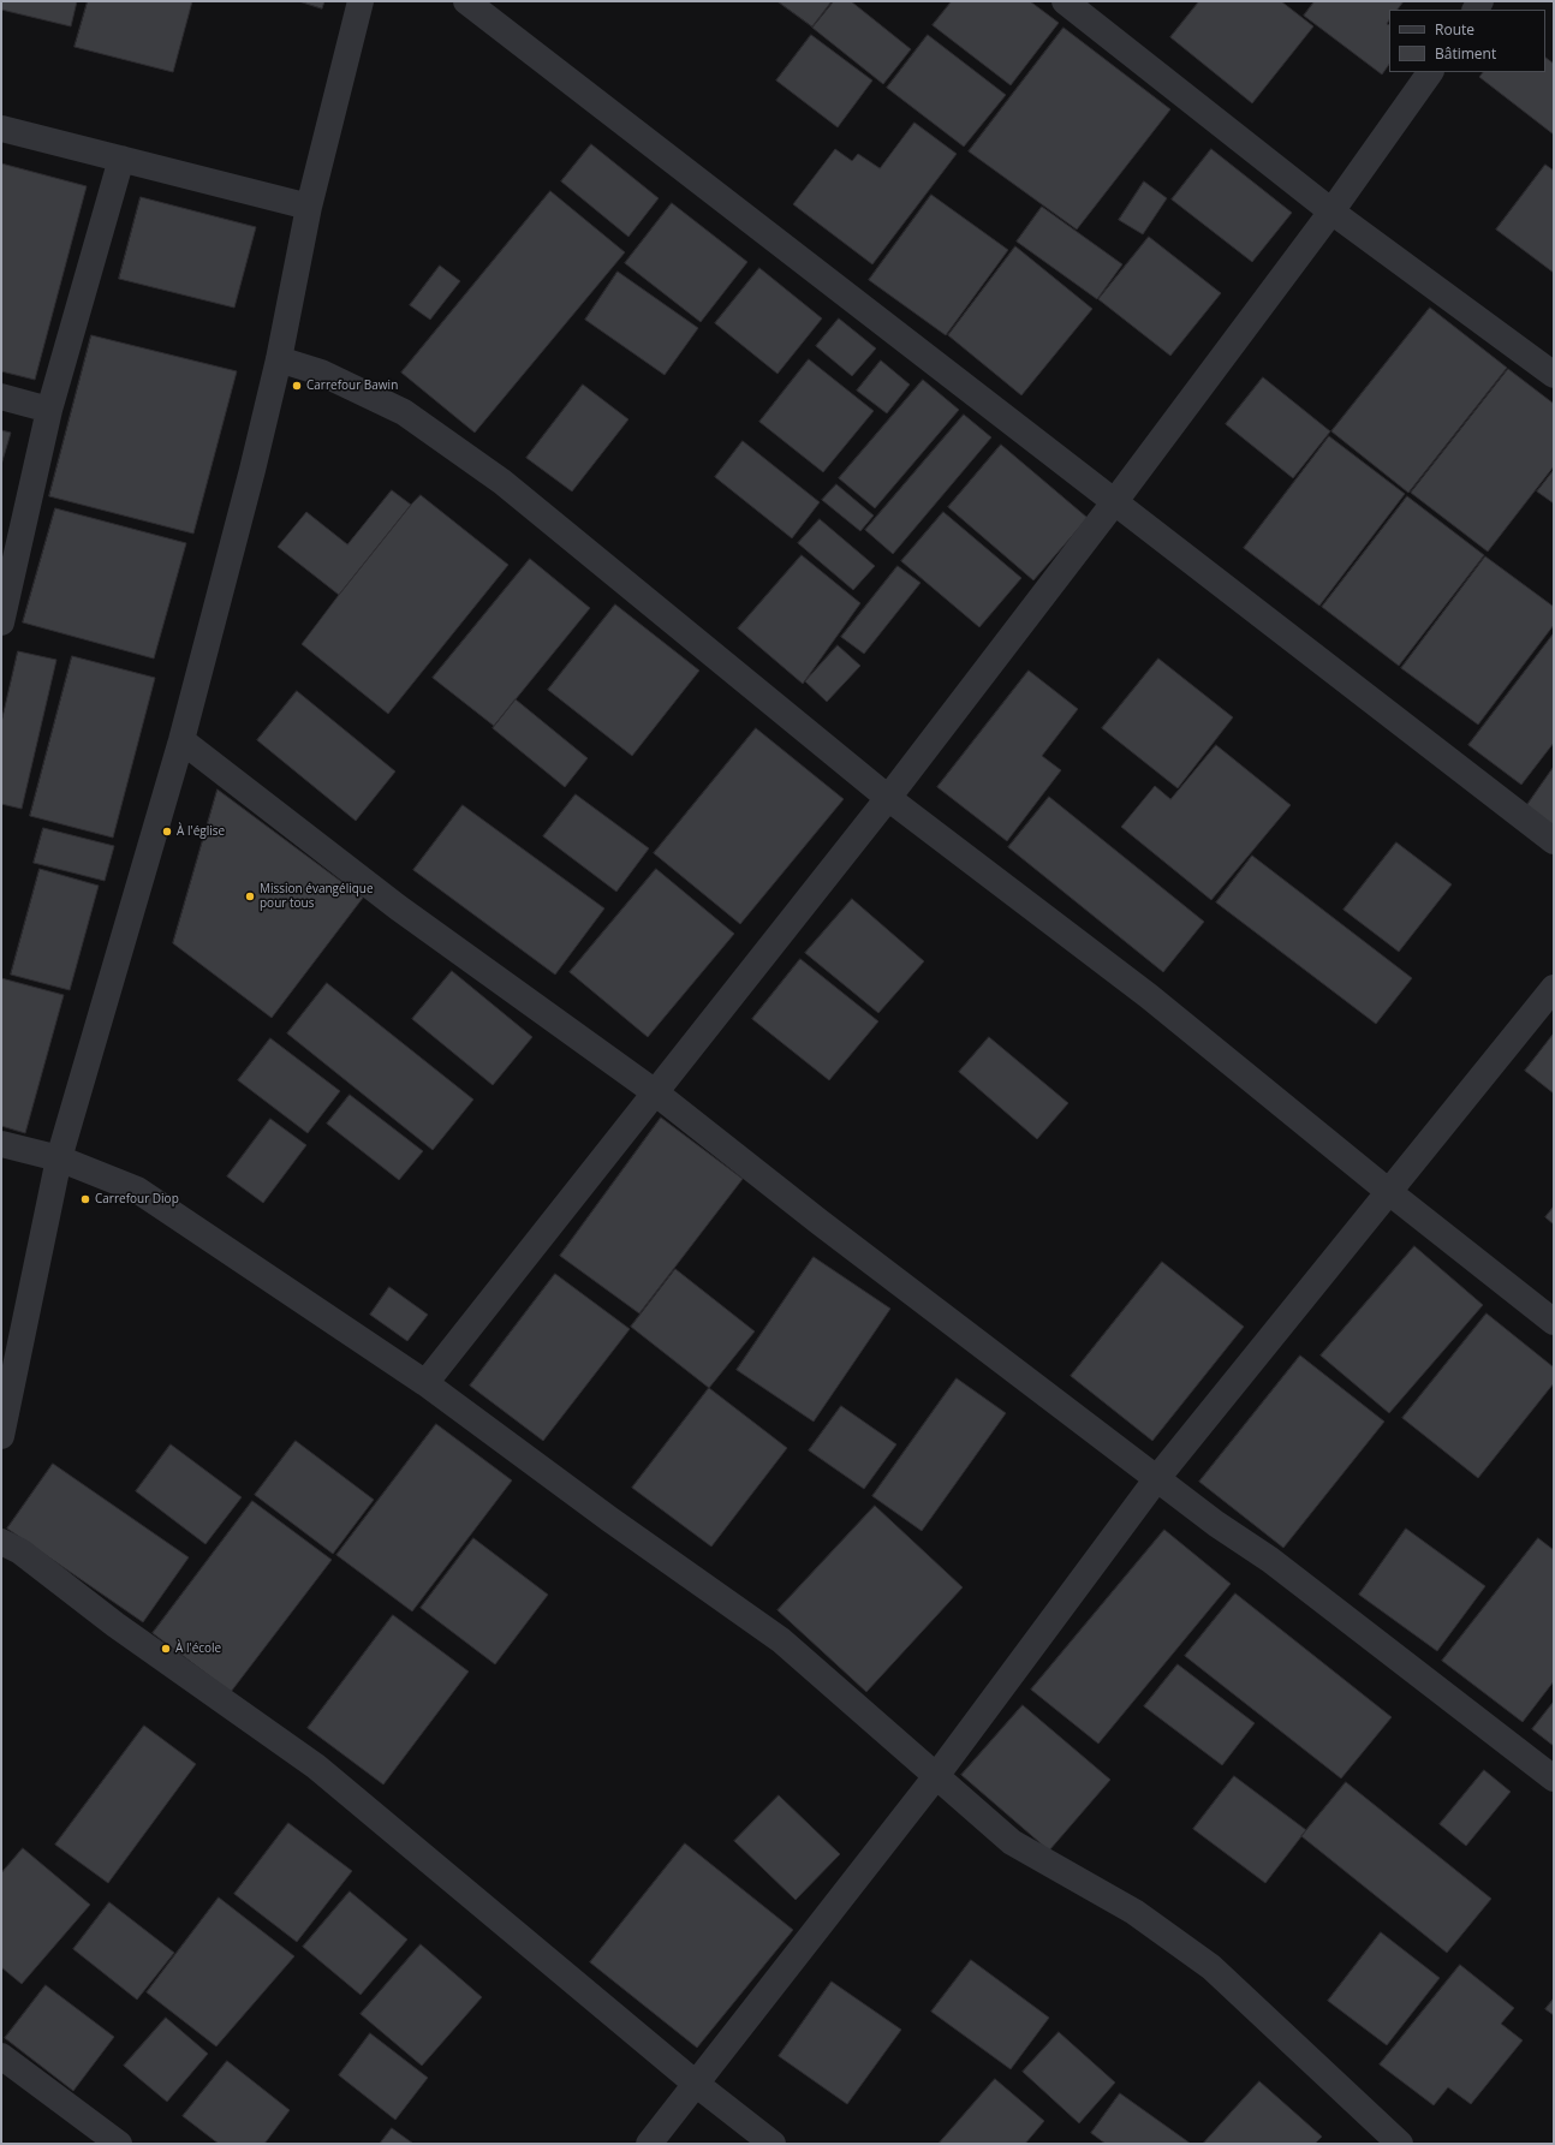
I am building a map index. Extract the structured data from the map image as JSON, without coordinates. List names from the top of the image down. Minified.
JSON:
{"places":["Carrefour Bawin","À l'église","Mission évangélique pour tous","Carrefour Diop","À l'école"],"legend":["Route","Bâtiment"]}
